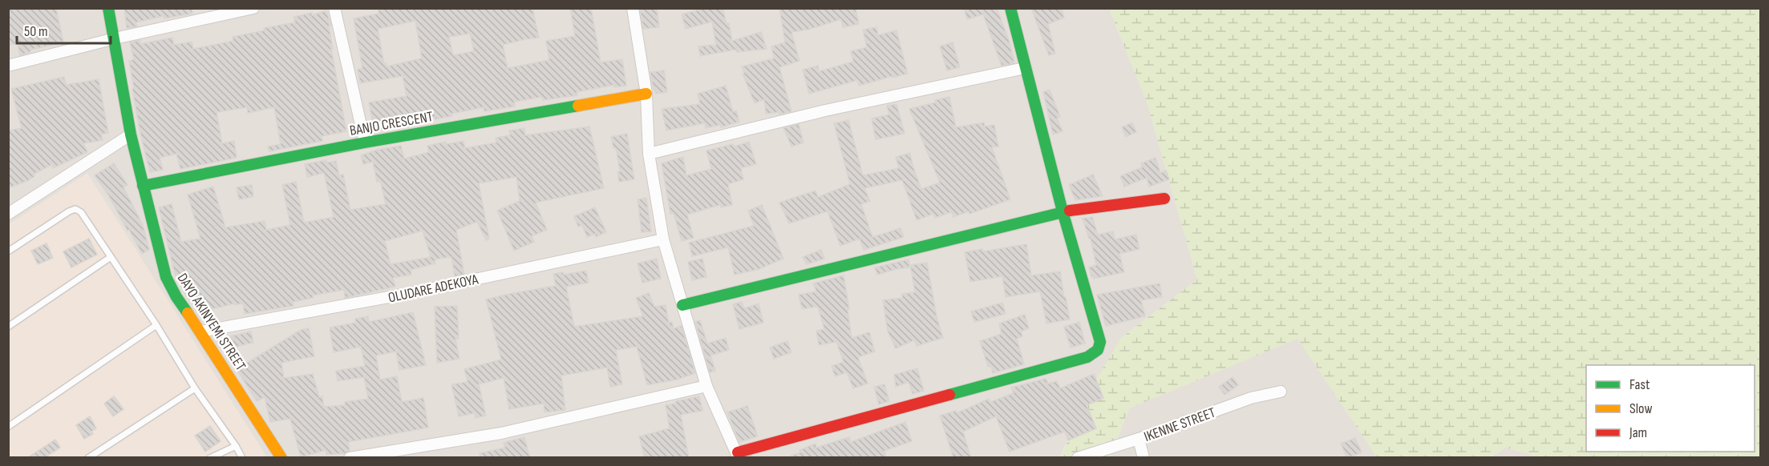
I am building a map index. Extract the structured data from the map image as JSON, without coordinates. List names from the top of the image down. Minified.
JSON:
{"streets":{"street":["BANJO CRESCENT","OLUDARE ADEKOYA","DAYO AKINYEMI STREET","IKENNE STREET"]},"crossings":[["BANJO CRESCENT","DAYO AKINYEMI STREET"],["OLUDARE ADEKOYA","DAYO AKINYEMI STREET"]],"legend":["Fast","Slow","Jam"],"scale_bar":"50 m"}
